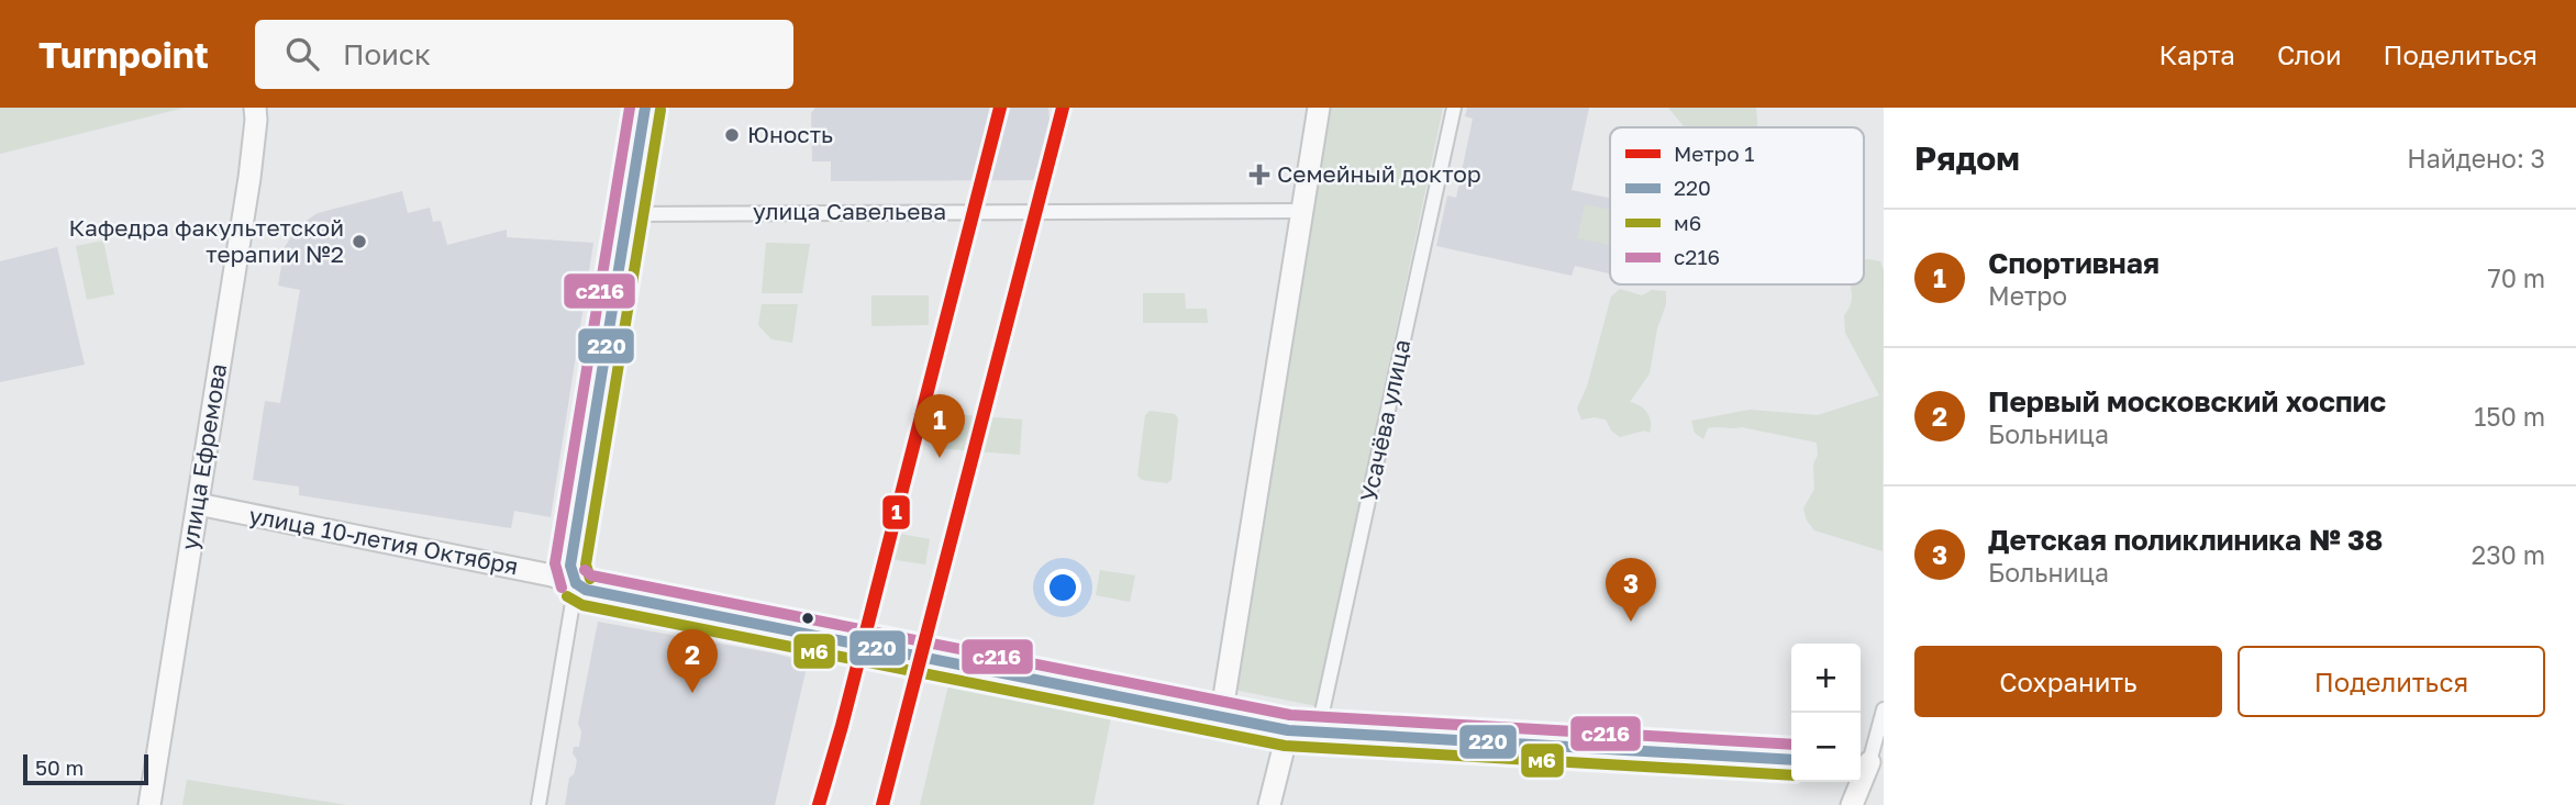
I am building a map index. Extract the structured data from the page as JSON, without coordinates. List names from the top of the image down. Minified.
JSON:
{"streets":{"street":["улица Савельева","Усачёва улица","улица Ефремова","улица 10-летия Октября"]},"crossings":[["Усачёва улица","улица 10-летия Октября"],["улица Ефремова","улица 10-летия Октября"]],"places":{"other":["Юность","Кафедра факультетской терапии №2"],"health":["Семейный доктор"]},"lines":["metro line 1","transit line 220","transit line с216","transit line м6"],"legend":["Метро 1","220","м6","с216"],"scale_bar":"50 m","page":{"header":"Turnpoint","search":"Поиск","nav":["Карта","Слои","Поделиться"],"heading":["Рядом","Найдено: 3"],"list":[{"mark":"1","name":"Спортивная","note":"Метро","value":"70 m"},{"mark":"2","name":"Первый московский хоспис","note":"Больница","value":"150 m"},{"mark":"3","name":"Детская поликлиника № 38","note":"Больница","value":"230 m"}],"pins":["1","3","2"],"buttons":["Сохранить","Поделиться"],"map_buttons":["+","−"],"scale":"50 m"}}
